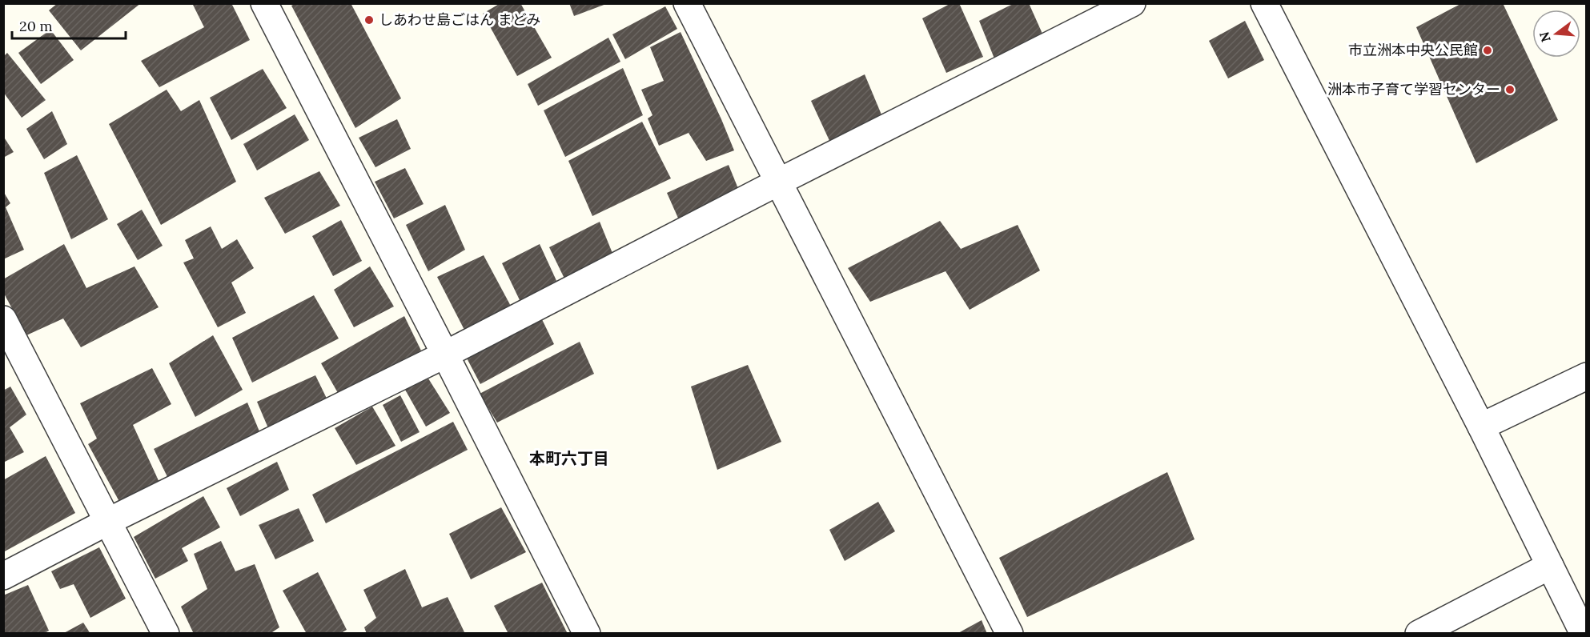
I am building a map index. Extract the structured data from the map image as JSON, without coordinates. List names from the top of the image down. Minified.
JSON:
{"districts":["本町六丁目"],"places":["しあわせ島ごはん まどみ","市立洲本中央公民館","洲本市子育て学習センター"],"scale_bar":"20 m","north":"left"}
